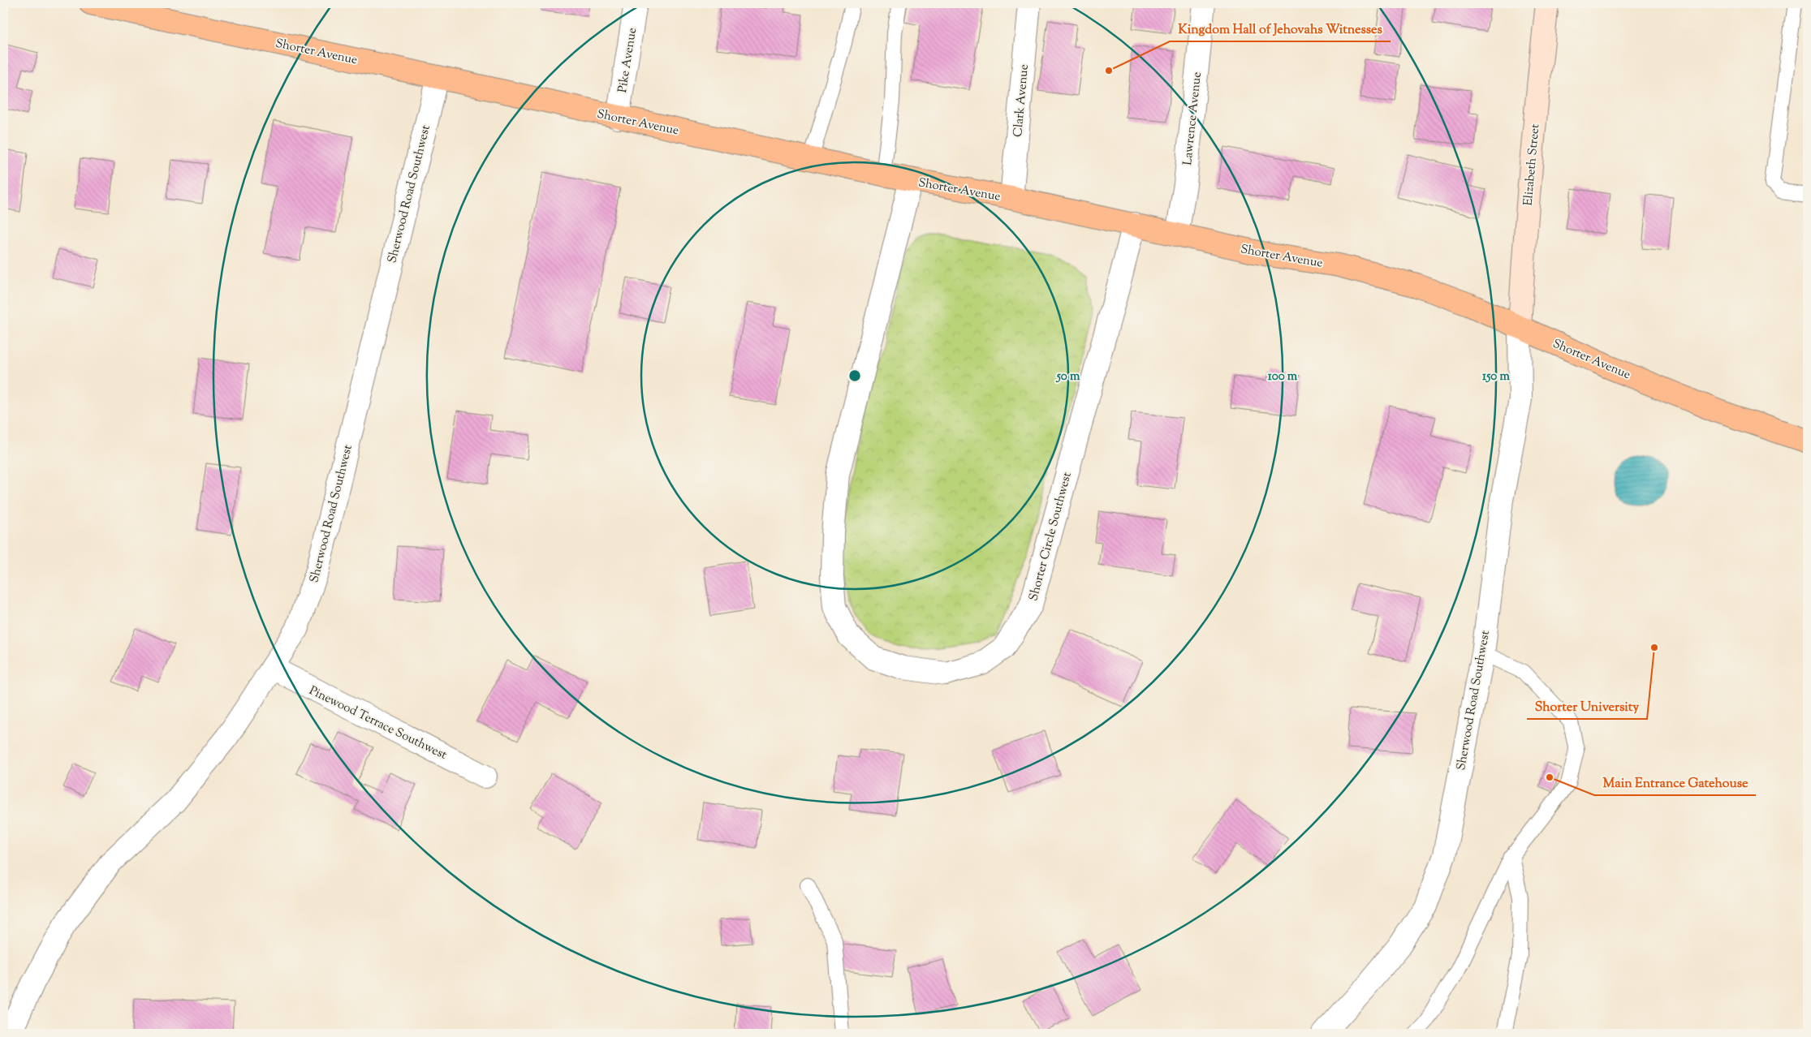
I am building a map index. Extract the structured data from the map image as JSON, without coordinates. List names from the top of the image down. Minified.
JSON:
{"streets":{"main road":["Shorter Avenue"],"street":["Pike Avenue","Clark Avenue","Lawrence Avenue","Elizabeth Street","Sherwood Road Southwest","Shorter Circle Southwest","Pinewood Terrace Southwest"]},"crossings":[["Shorter Avenue","Pike Avenue"],["Shorter Avenue","Clark Avenue"],["Shorter Avenue","Lawrence Avenue"],["Shorter Avenue","Elizabeth Street"],["Shorter Avenue","Sherwood Road Southwest"],["Shorter Avenue","Shorter Circle Southwest"],["Elizabeth Street","Sherwood Road Southwest"],["Sherwood Road Southwest","Pinewood Terrace Southwest"]],"places":["Kingdom Hall of Jehovahs Witnesses","Shorter University","Main Entrance Gatehouse"],"rings":["50 m","100 m","150 m"]}
